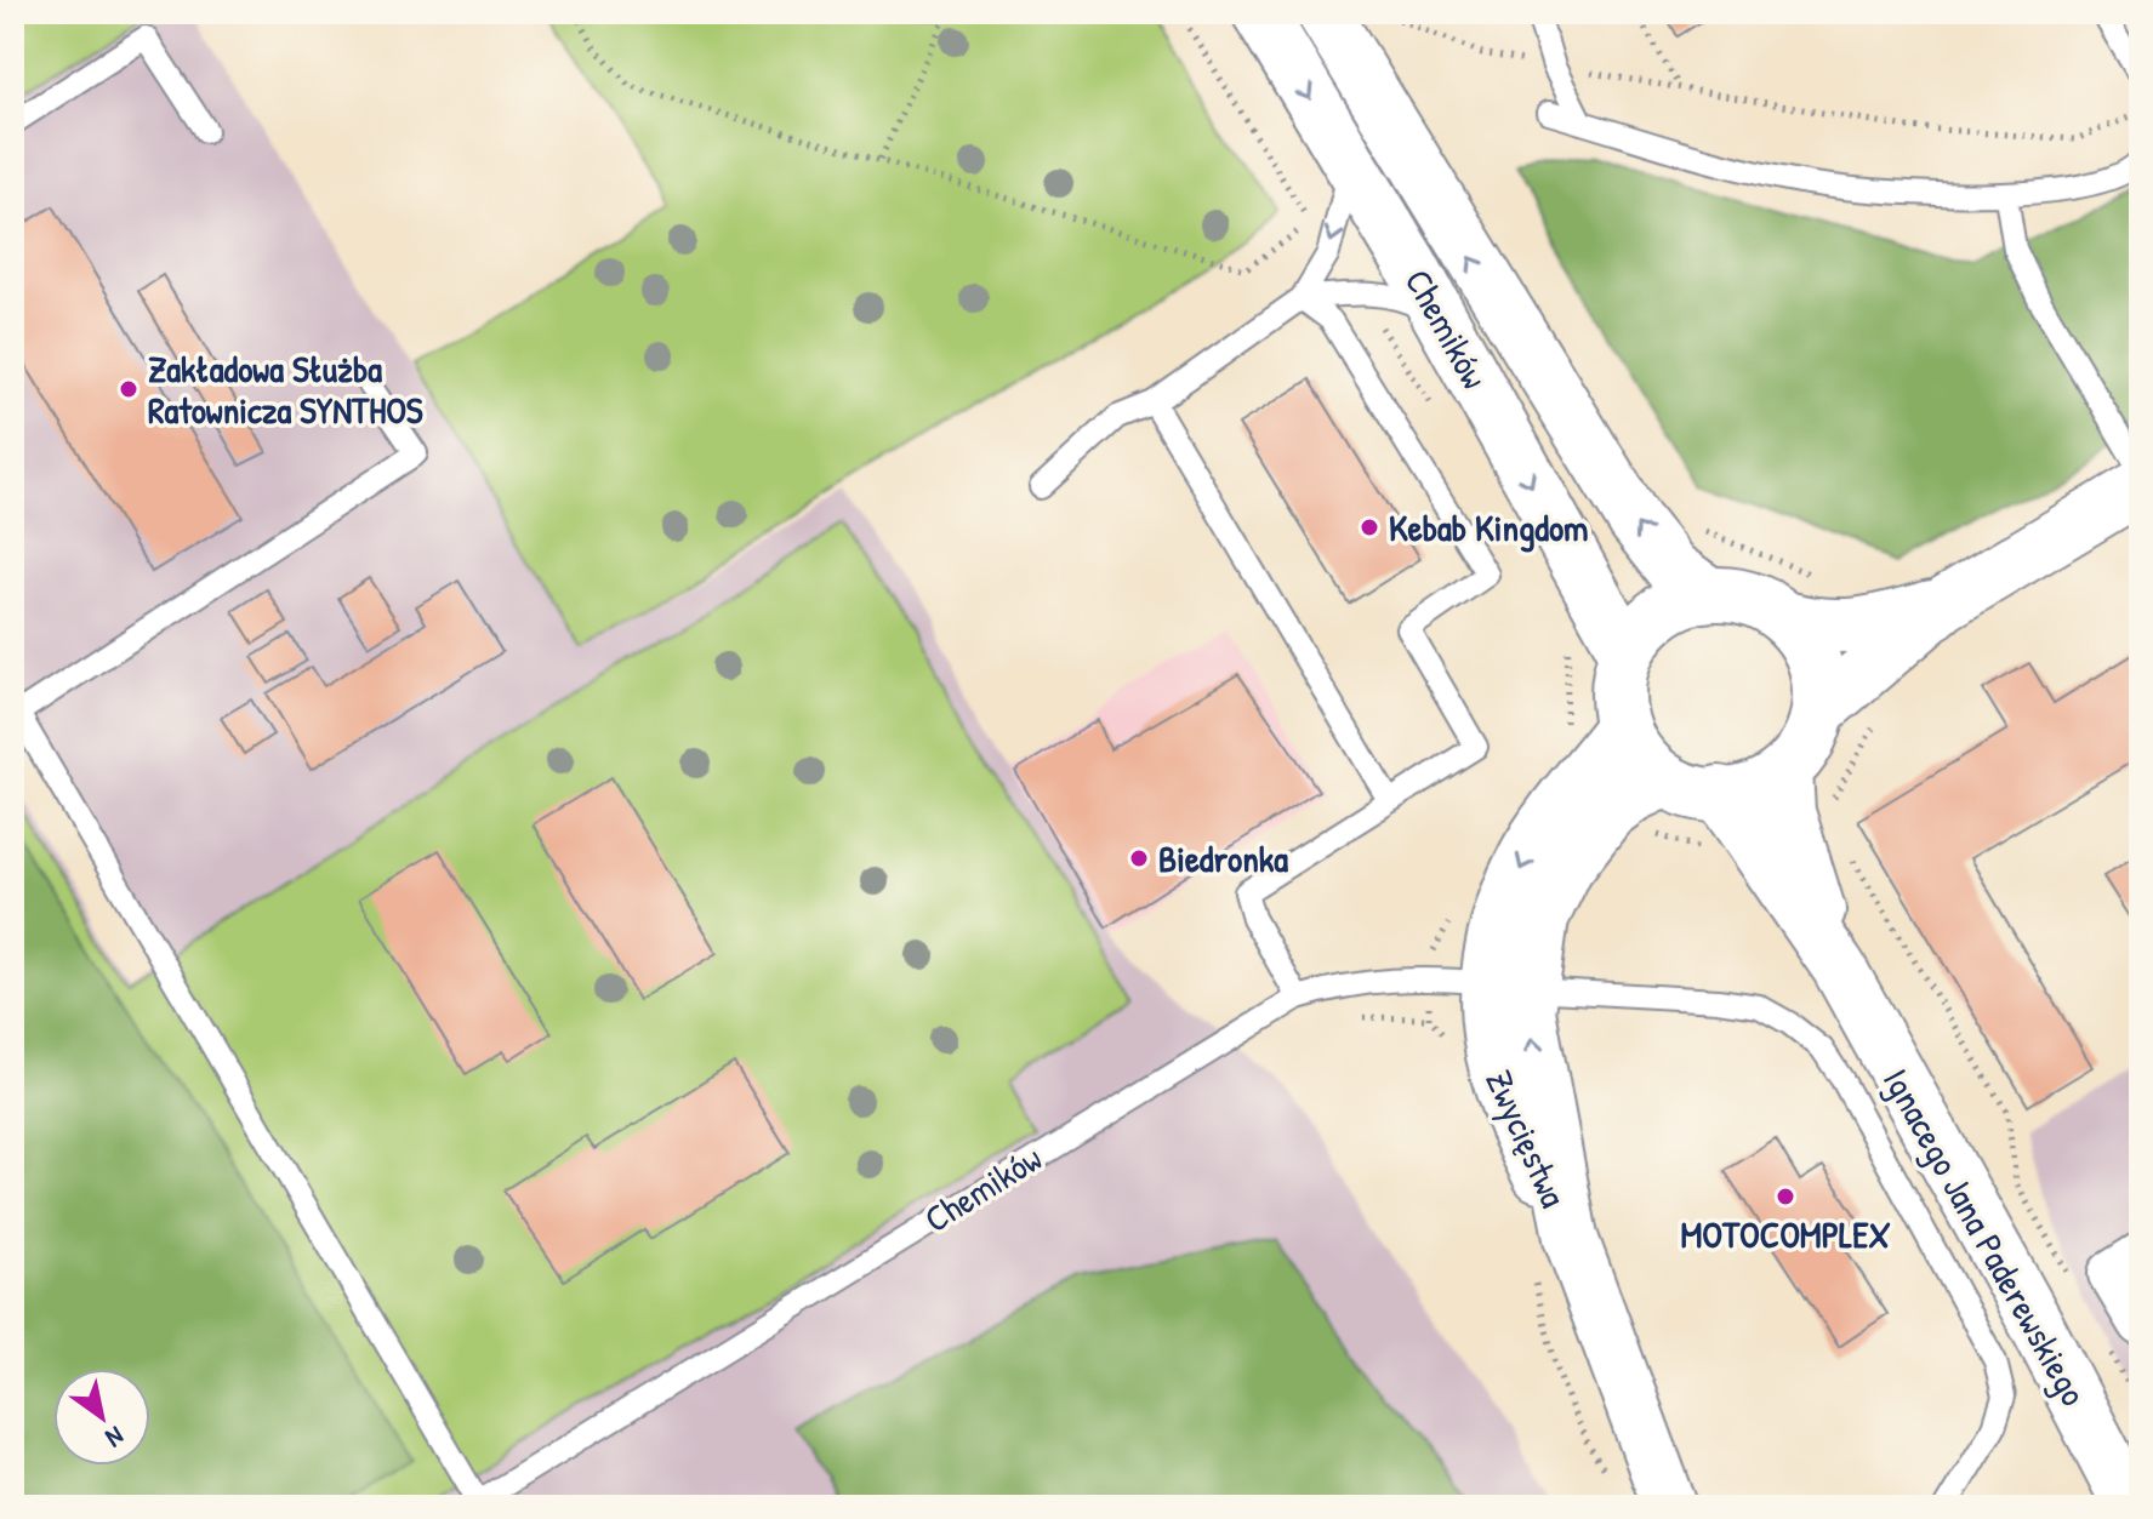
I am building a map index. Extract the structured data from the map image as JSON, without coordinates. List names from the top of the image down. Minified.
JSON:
{"streets":{"main road":["Chemików","Zwycięstwa","Ignacego Jana Paderewskiego"]},"crossings":[["Chemików","Zwycięstwa"],["Chemików","Ignacego Jana Paderewskiego"],["Zwycięstwa","Ignacego Jana Paderewskiego"]],"places":["Zakładowa Służba Ratownicza SYNTHOS","Kebab Kingdom","Biedronka","MOTOCOMPLEX"],"north":"bottom right"}
